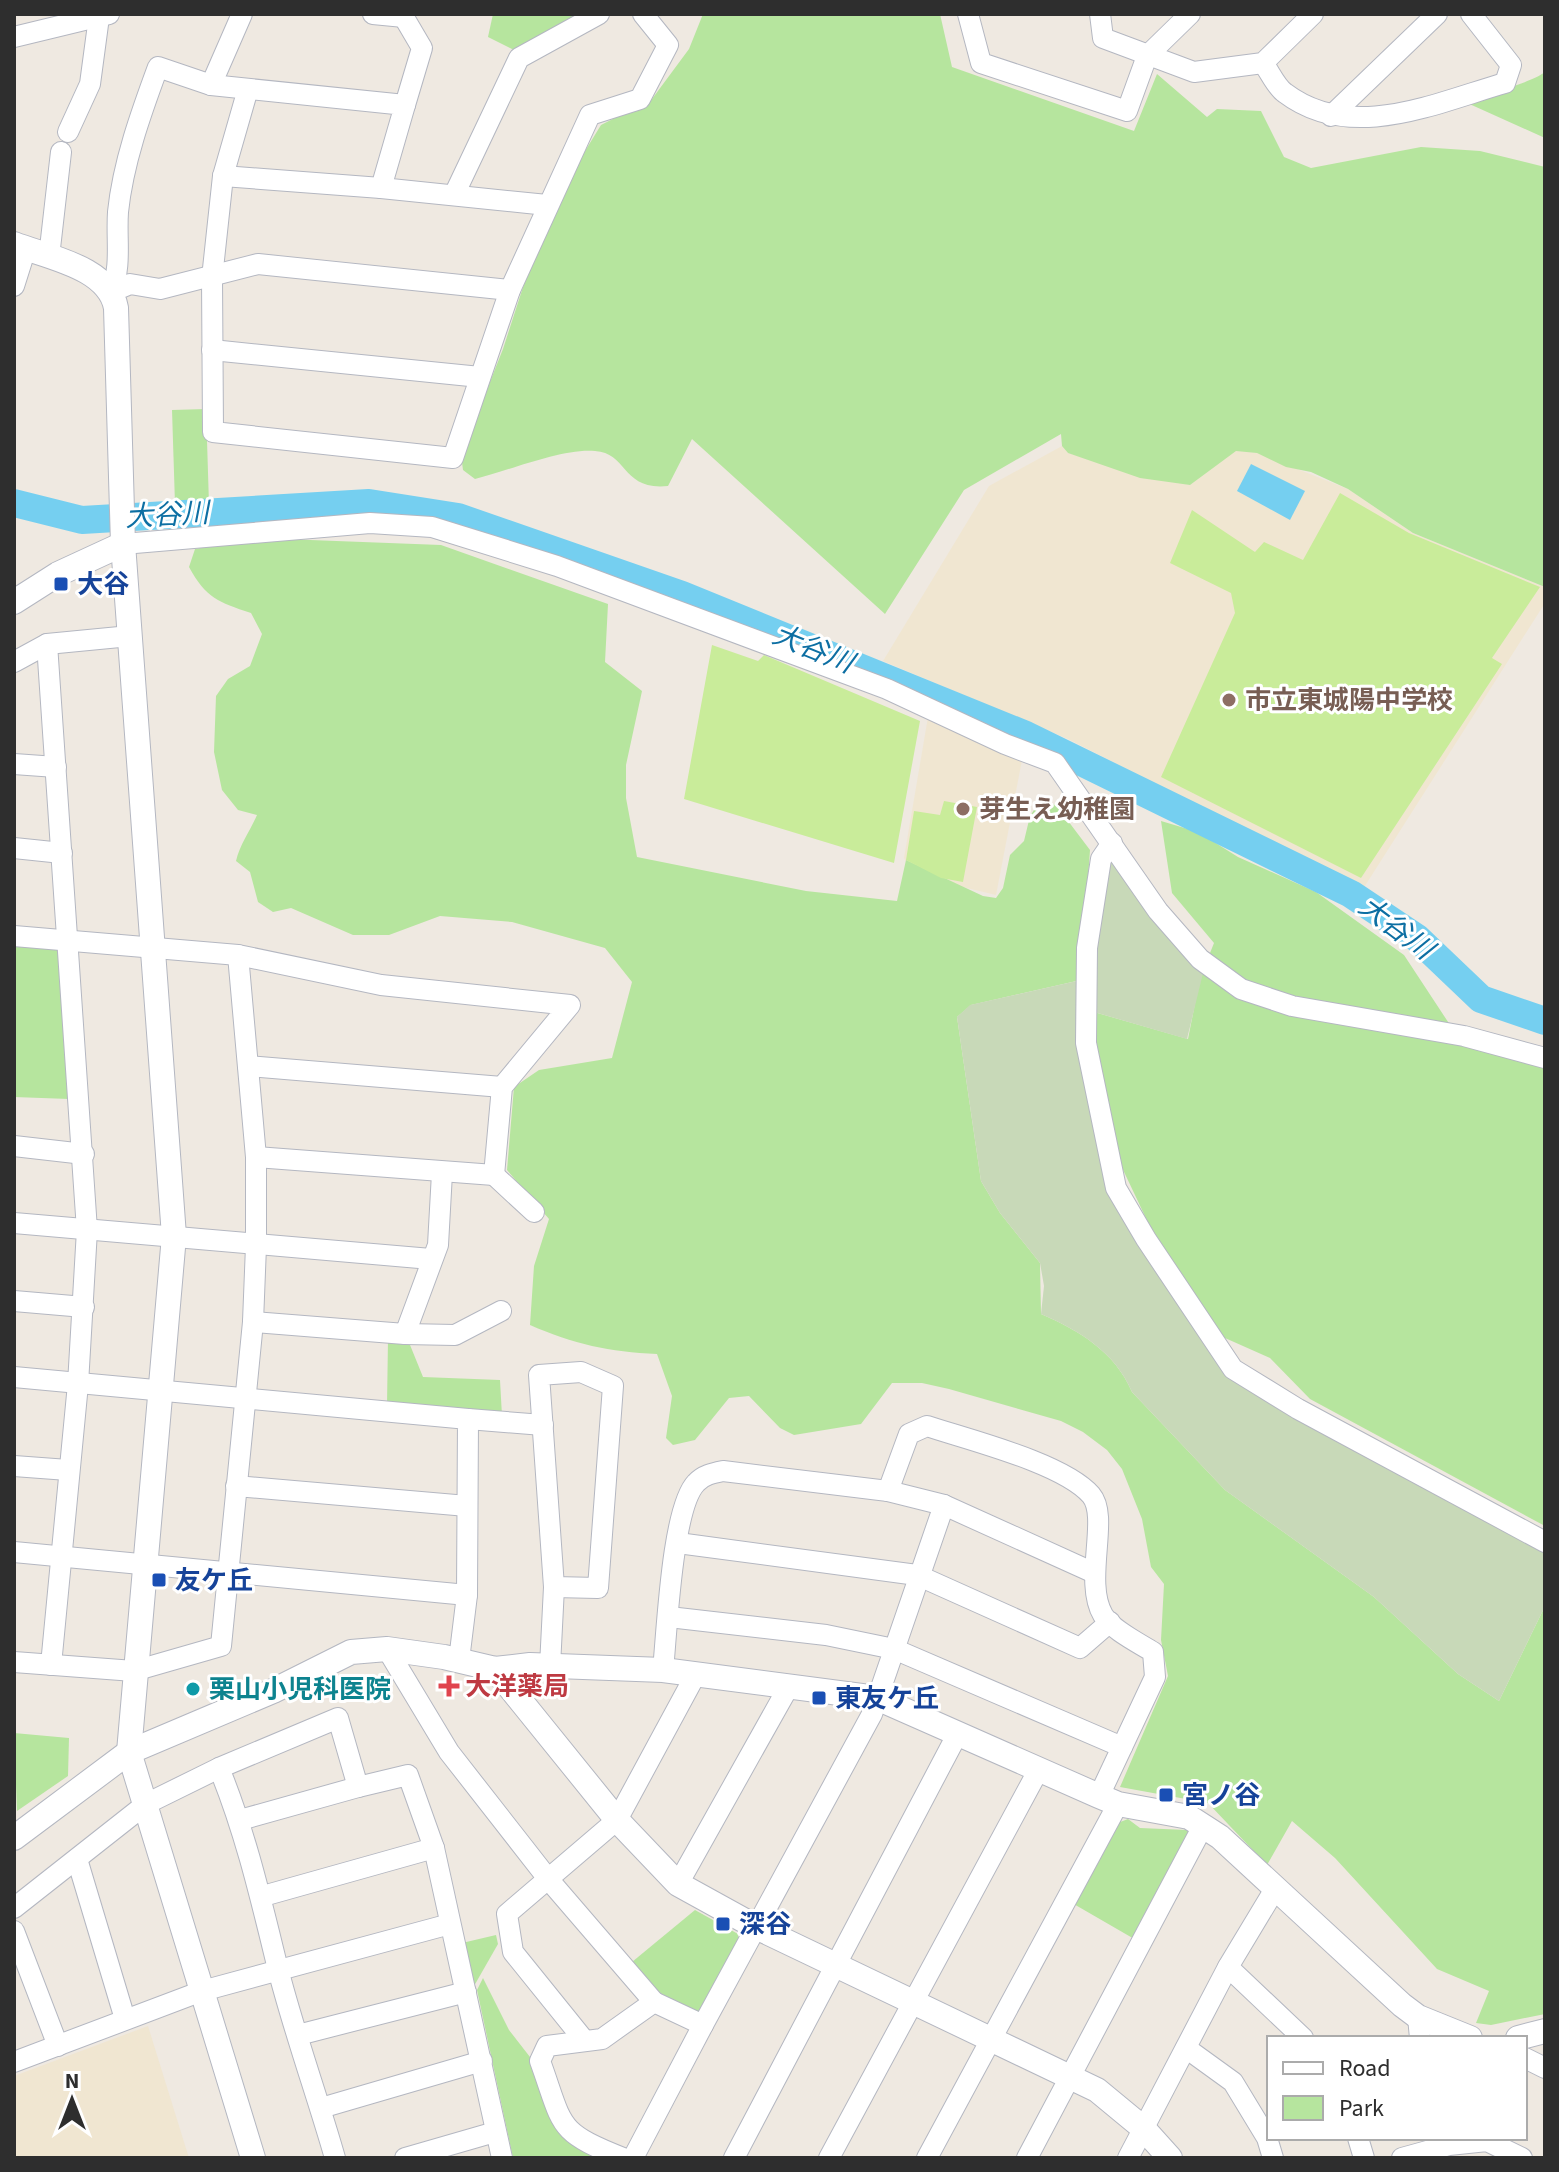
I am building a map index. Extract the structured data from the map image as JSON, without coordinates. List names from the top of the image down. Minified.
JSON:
{"water":["大谷川"],"places":{"transit":["大谷","友ケ丘","東友ケ丘","宮ノ谷","深谷"],"other":["市立東城陽中学校","芽生え幼稚園","栗山小児科医院"],"health":["大洋薬局"]},"legend":["Road","Park"],"north":"top"}
